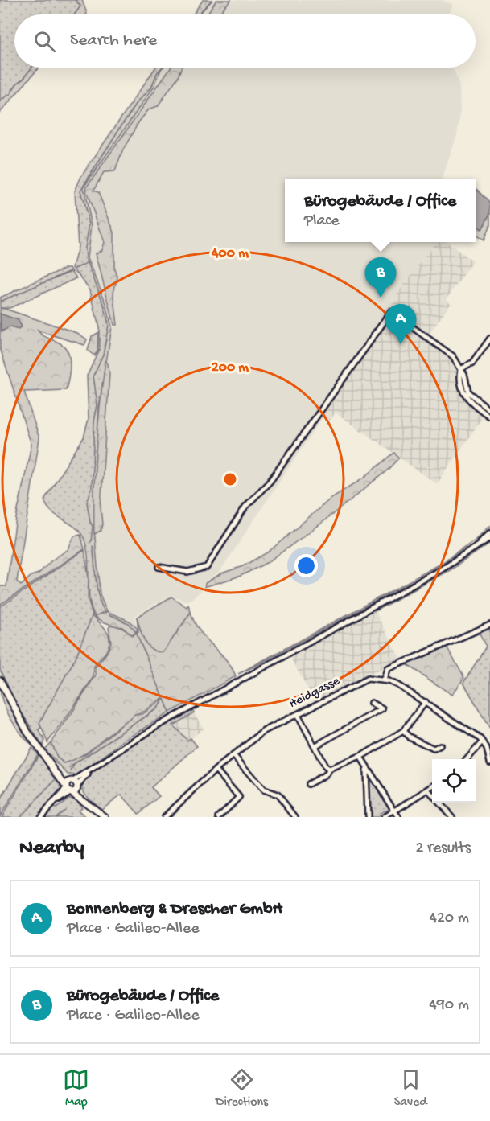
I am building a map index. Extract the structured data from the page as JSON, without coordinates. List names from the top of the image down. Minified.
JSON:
{"streets":{"street":["Heidgasse"]},"page":{"search":"Search here","popup":["Bürogebäude / Office","Place"],"pins":["B","A"],"heading":["Nearby","2 results"],"list":[{"mark":"A","name":"Bonnenberg & Drescher GmbH","note":"Place · Galileo-Allee","value":"420 m"},{"mark":"B","name":"Bürogebäude / Office","note":"Place · Galileo-Allee","value":"490 m"}],"nav":["Map","Directions","Saved"]},"rings":["400 m","200 m"]}
